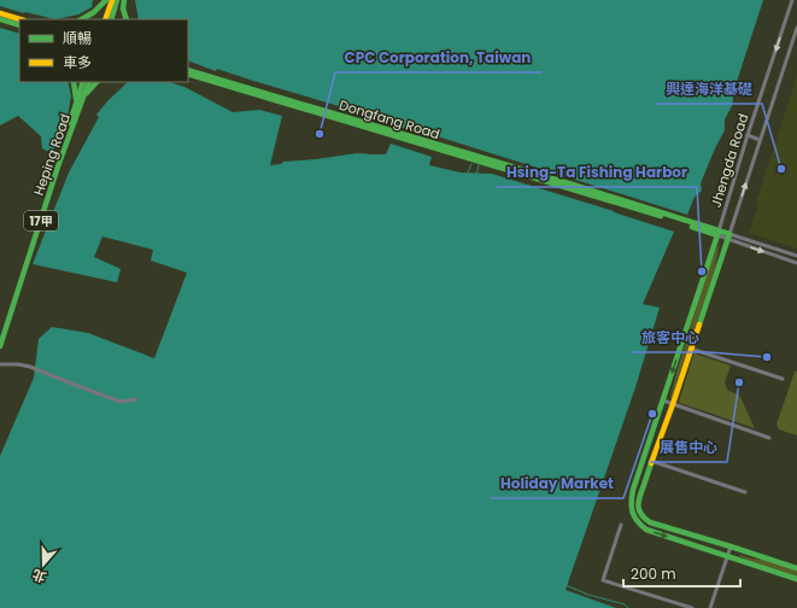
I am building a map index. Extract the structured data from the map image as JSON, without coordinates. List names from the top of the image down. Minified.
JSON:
{"streets":{"main road":["Dongfang Road","Heping Road","Jhengda Road","17甲"]},"places":["CPC Corporation, Taiwan","興達海洋基礎","Hsing-Ta Fishing Harbor","旅客中心","展售中心","Holiday Market"],"legend":["順暢","車多"],"scale_bar":"200 m","north":"bottom"}
